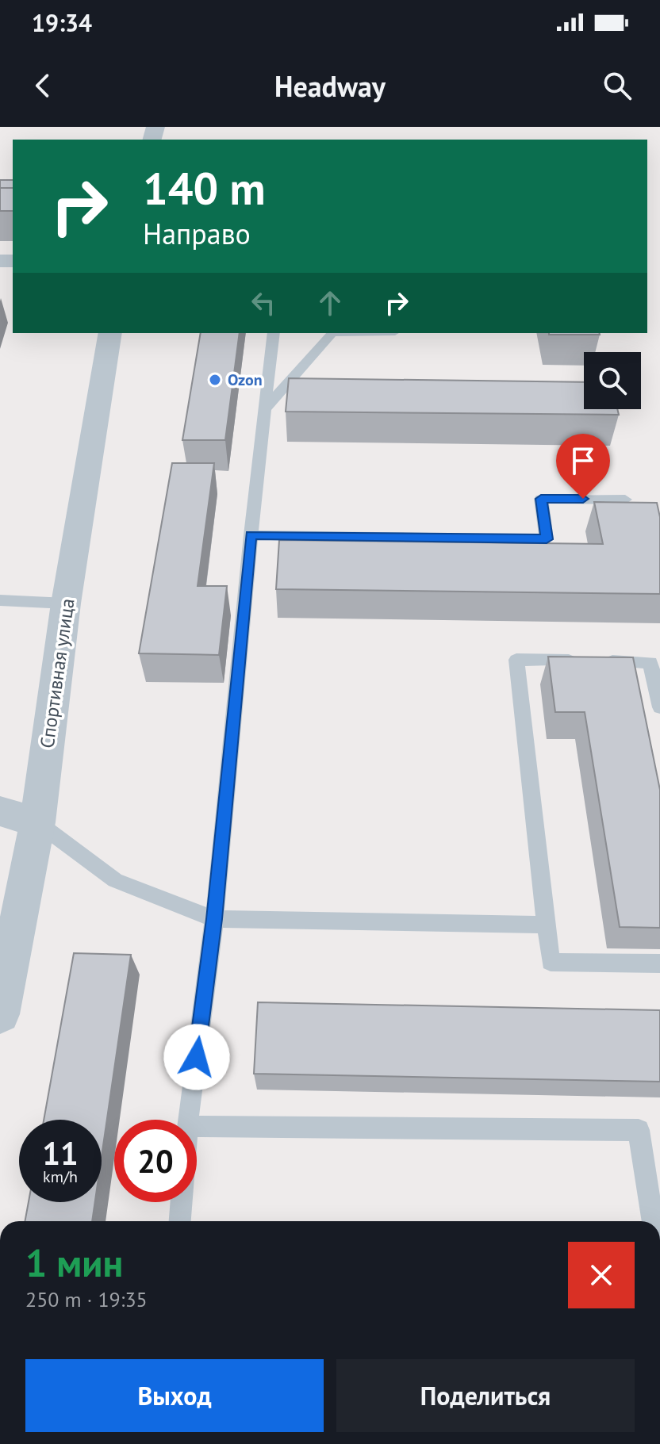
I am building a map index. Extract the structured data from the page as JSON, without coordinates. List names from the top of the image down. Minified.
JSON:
{"streets":{"street":["Спортивная улица"]},"places":["Ozon"],"page":{"status":"19:34","header":"Headway","turn":["140 m","Направо"],"speed":"11 km/h","limit":"20","heading":["1 мин","250 m · 19:35"],"buttons":["Выход","Поделиться"]}}
